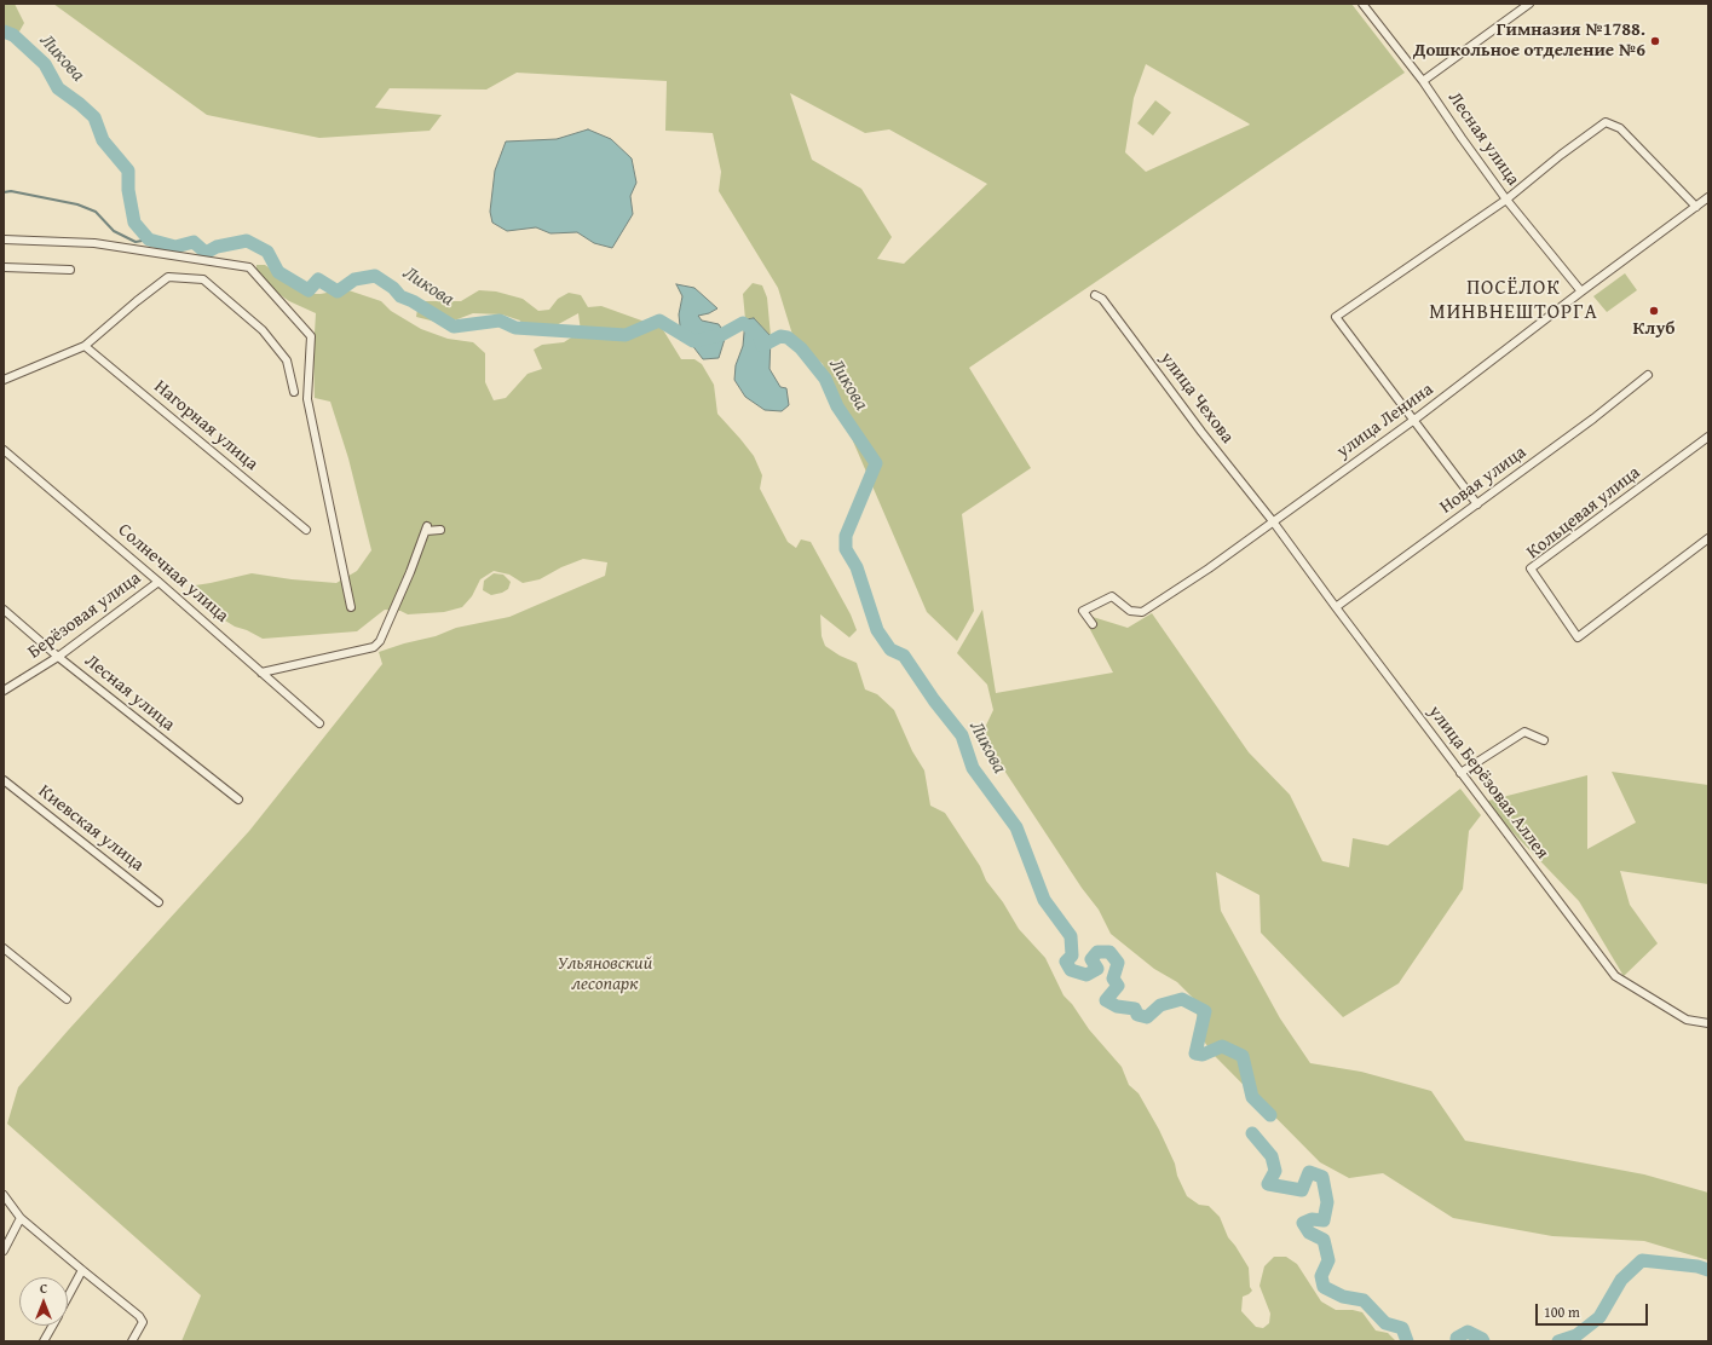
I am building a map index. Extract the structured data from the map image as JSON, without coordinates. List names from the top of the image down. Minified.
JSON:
{"streets":{"street":["Лесная улица","улица Чехова","улица Ленина","Нагорная улица","Новая улица","Кольцевая улица","Солнечная улица","Берёзовая улица","улица Берёзовая Аллея","Киевская улица"]},"crossings":[["Лесная улица","улица Ленина"],["Лесная улица","Берёзовая улица"],["улица Чехова","улица Ленина"],["улица Чехова","улица Берёзовая Аллея"],["улица Ленина","улица Берёзовая Аллея"],["Новая улица","улица Берёзовая Аллея"],["Солнечная улица","Берёзовая улица"]],"districts":["ПОСЁЛОК МИНВНЕШТОРГА"],"water":["Ликова"],"parks":["Ульяновский лесопарк"],"places":["Гимназия №1788. Дошкольное отделение №6","Клуб"],"scale_bar":"100 m","north":"top"}
